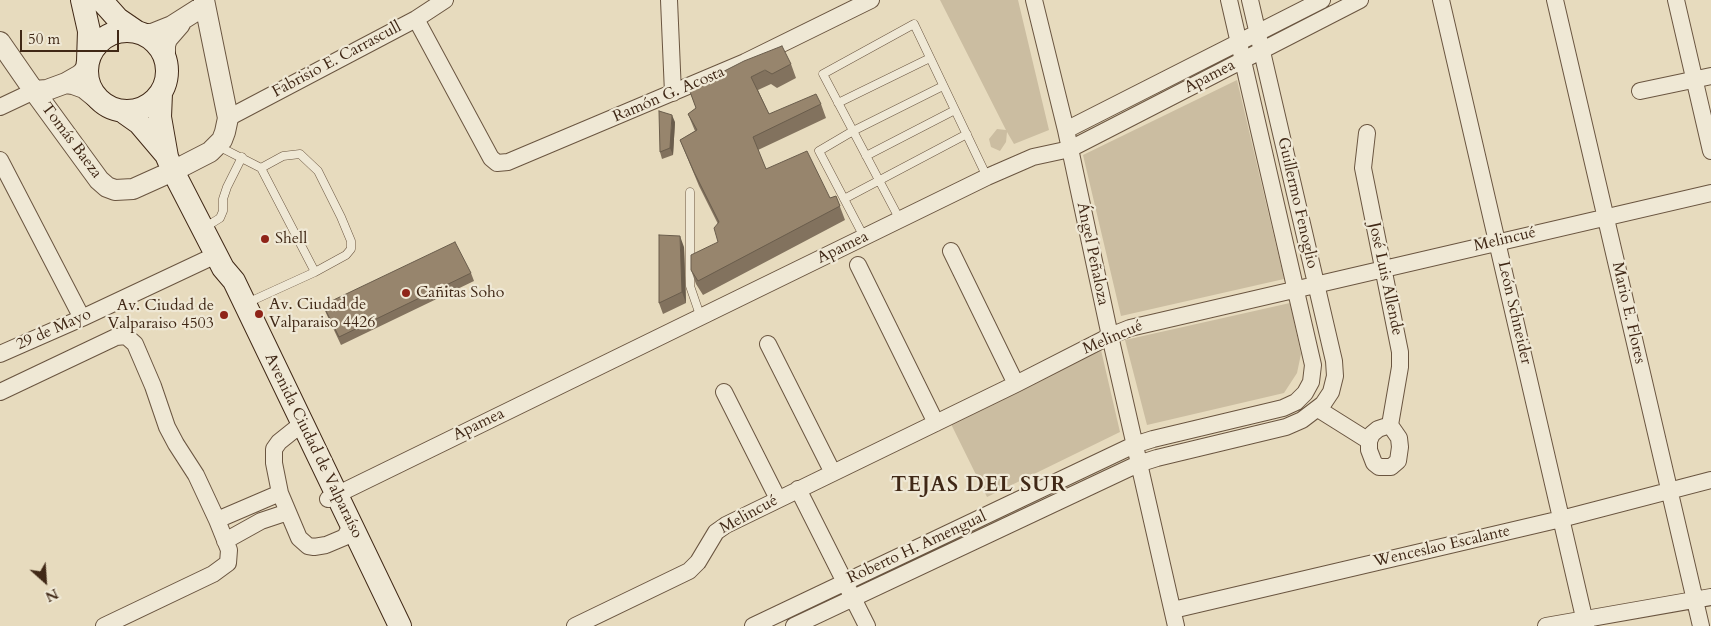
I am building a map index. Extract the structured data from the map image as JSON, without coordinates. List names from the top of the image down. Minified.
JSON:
{"streets":{"main road":["Avenida Ciudad de Valparaíso"],"street":["Fabrisio E. Carrascull","Apamea","Ramón G. Acosta","Tomás Baeza","Guillermo Fenoglio","Melincué","Ángel Peñaloza","José Luis Allende","León Schneider","Mario E. Flores","29 de Mayo","Wenceslao Escalante","Roberto H. Amengual"]},"crossings":[["Fabrisio E. Carrascull","Ramón G. Acosta"],["Apamea","Guillermo Fenoglio"],["Apamea","Ángel Peñaloza"],["Apamea","Avenida Ciudad de Valparaíso"],["Tomás Baeza","Avenida Ciudad de Valparaíso"],["Guillermo Fenoglio","Melincué"],["Guillermo Fenoglio","Roberto H. Amengual"],["Melincué","Ángel Peñaloza"],["Melincué","José Luis Allende"],["Melincué","León Schneider"],["Melincué","Mario E. Flores"],["Ángel Peñaloza","Wenceslao Escalante"],["Ángel Peñaloza","Roberto H. Amengual"],["León Schneider","Wenceslao Escalante"],["Mario E. Flores","Wenceslao Escalante"],["29 de Mayo","Avenida Ciudad de Valparaíso"]],"districts":["TEJAS DEL SUR"],"places":["Shell","Cañitas Soho","Av. Ciudad de Valparaiso 4426","Av. Ciudad de Valparaiso 4503"],"scale_bar":"50 m","north":"bottom right"}
